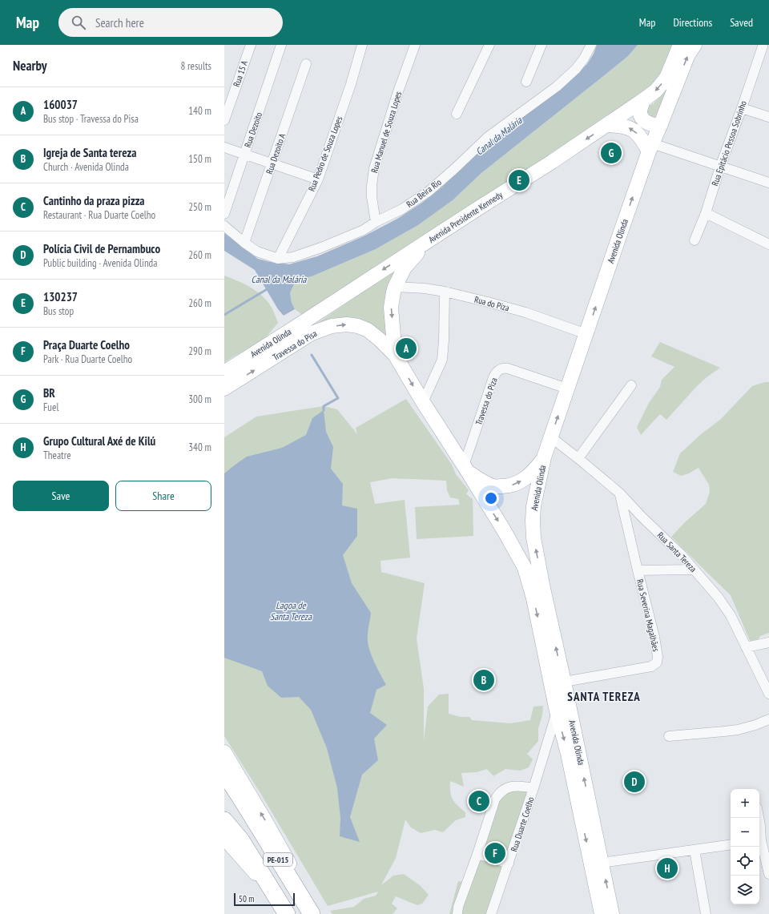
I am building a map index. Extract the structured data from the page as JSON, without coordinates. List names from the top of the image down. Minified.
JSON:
{"streets":{"highway":["PE-015"],"main road":["Avenida Presidente Kennedy","Avenida Olinda","Travessa do Pisa"],"street":["Rua 15 A","Rua Dezoito","Rua Manuel de Souza Lopes","Rua Epitácio Pessoa Sobrinho","Rua Dezoito A","Rua Pedro de Souza Lopes","Rua Beira Rio","Rua do Piza","Travessa do Piza","Rua Santa Tereza","Rua Severina Magalhães","Rua Duarte Coelho"]},"crossings":[["Rua Manuel de Souza Lopes","Rua Beira Rio"],["Rua Dezoito A","Rua Beira Rio"],["Rua Pedro de Souza Lopes","Rua Beira Rio"],["Avenida Presidente Kennedy","Avenida Olinda"],["Avenida Olinda","Rua do Piza"],["Avenida Olinda","Travessa do Pisa"],["Avenida Olinda","Travessa do Piza"],["Avenida Olinda","Rua Santa Tereza"],["Avenida Olinda","Rua Severina Magalhães"],["Avenida Olinda","Rua Duarte Coelho"],["Rua Santa Tereza","Rua Severina Magalhães"]],"one_way":["Avenida Presidente Kennedy","Travessa do Pisa"],"districts":["SANTA TEREZA"],"water":["Canal da Malária","Lagoa de Santa Tereza"],"scale_bar":"50 m","page":{"header":"Map","search":"Search here","nav":["Map","Directions","Saved"],"heading":["Nearby","8 results"],"list":[{"mark":"A","name":"160037","note":"Bus stop · Travessa do Pisa","value":"140 m"},{"mark":"B","name":"Igreja de Santa tereza","note":"Church · Avenida Olinda","value":"150 m"},{"mark":"C","name":"Cantinho da praza pizza","note":"Restaurant · Rua Duarte Coelho","value":"250 m"},{"mark":"D","name":"Polícia Civil de Pernambuco","note":"Public building · Avenida Olinda","value":"260 m"},{"mark":"E","name":"130237","note":"Bus stop","value":"260 m"},{"mark":"F","name":"Praça Duarte Coelho","note":"Park · Rua Duarte Coelho","value":"290 m"},{"mark":"G","name":"BR","note":"Fuel","value":"300 m"},{"mark":"H","name":"Grupo Cultural Axé de Kilú","note":"Theatre","value":"340 m"}],"pins":["G","E","A","B","D","C","F","H"],"buttons":["Save","Share"],"map_buttons":["+","−"],"scale":"50 m"}}
